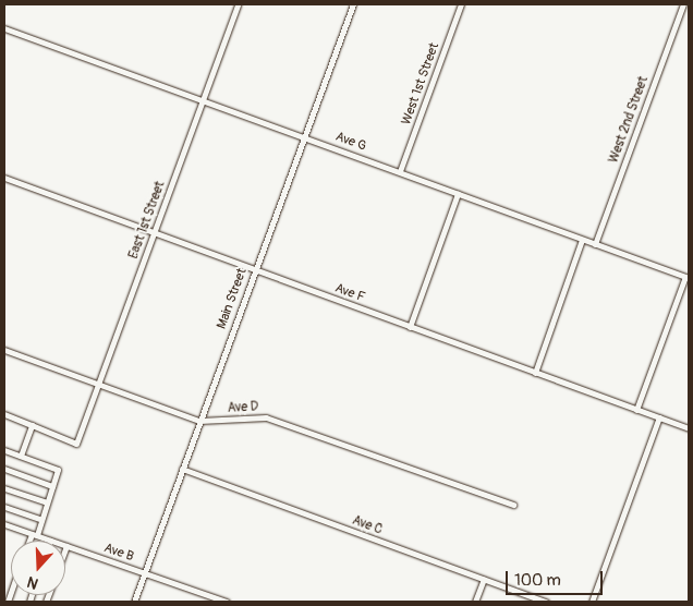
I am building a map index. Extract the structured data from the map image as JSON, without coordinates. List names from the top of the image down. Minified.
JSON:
{"streets":{"street":["West 1st Street","West 2nd Street","Ave G","East 1st Street","Ave F","Main Street","Ave D","Ave C","Ave B"]},"crossings":[["West 1st Street","Ave G"],["West 2nd Street","Ave G"],["Ave G","East 1st Street"],["Ave G","Main Street"],["East 1st Street","Ave F"],["East 1st Street","Ave D"],["Ave F","Main Street"],["Main Street","Ave D"],["Main Street","Ave C"],["Main Street","Ave B"]],"scale_bar":"100 m","north":"bottom"}
